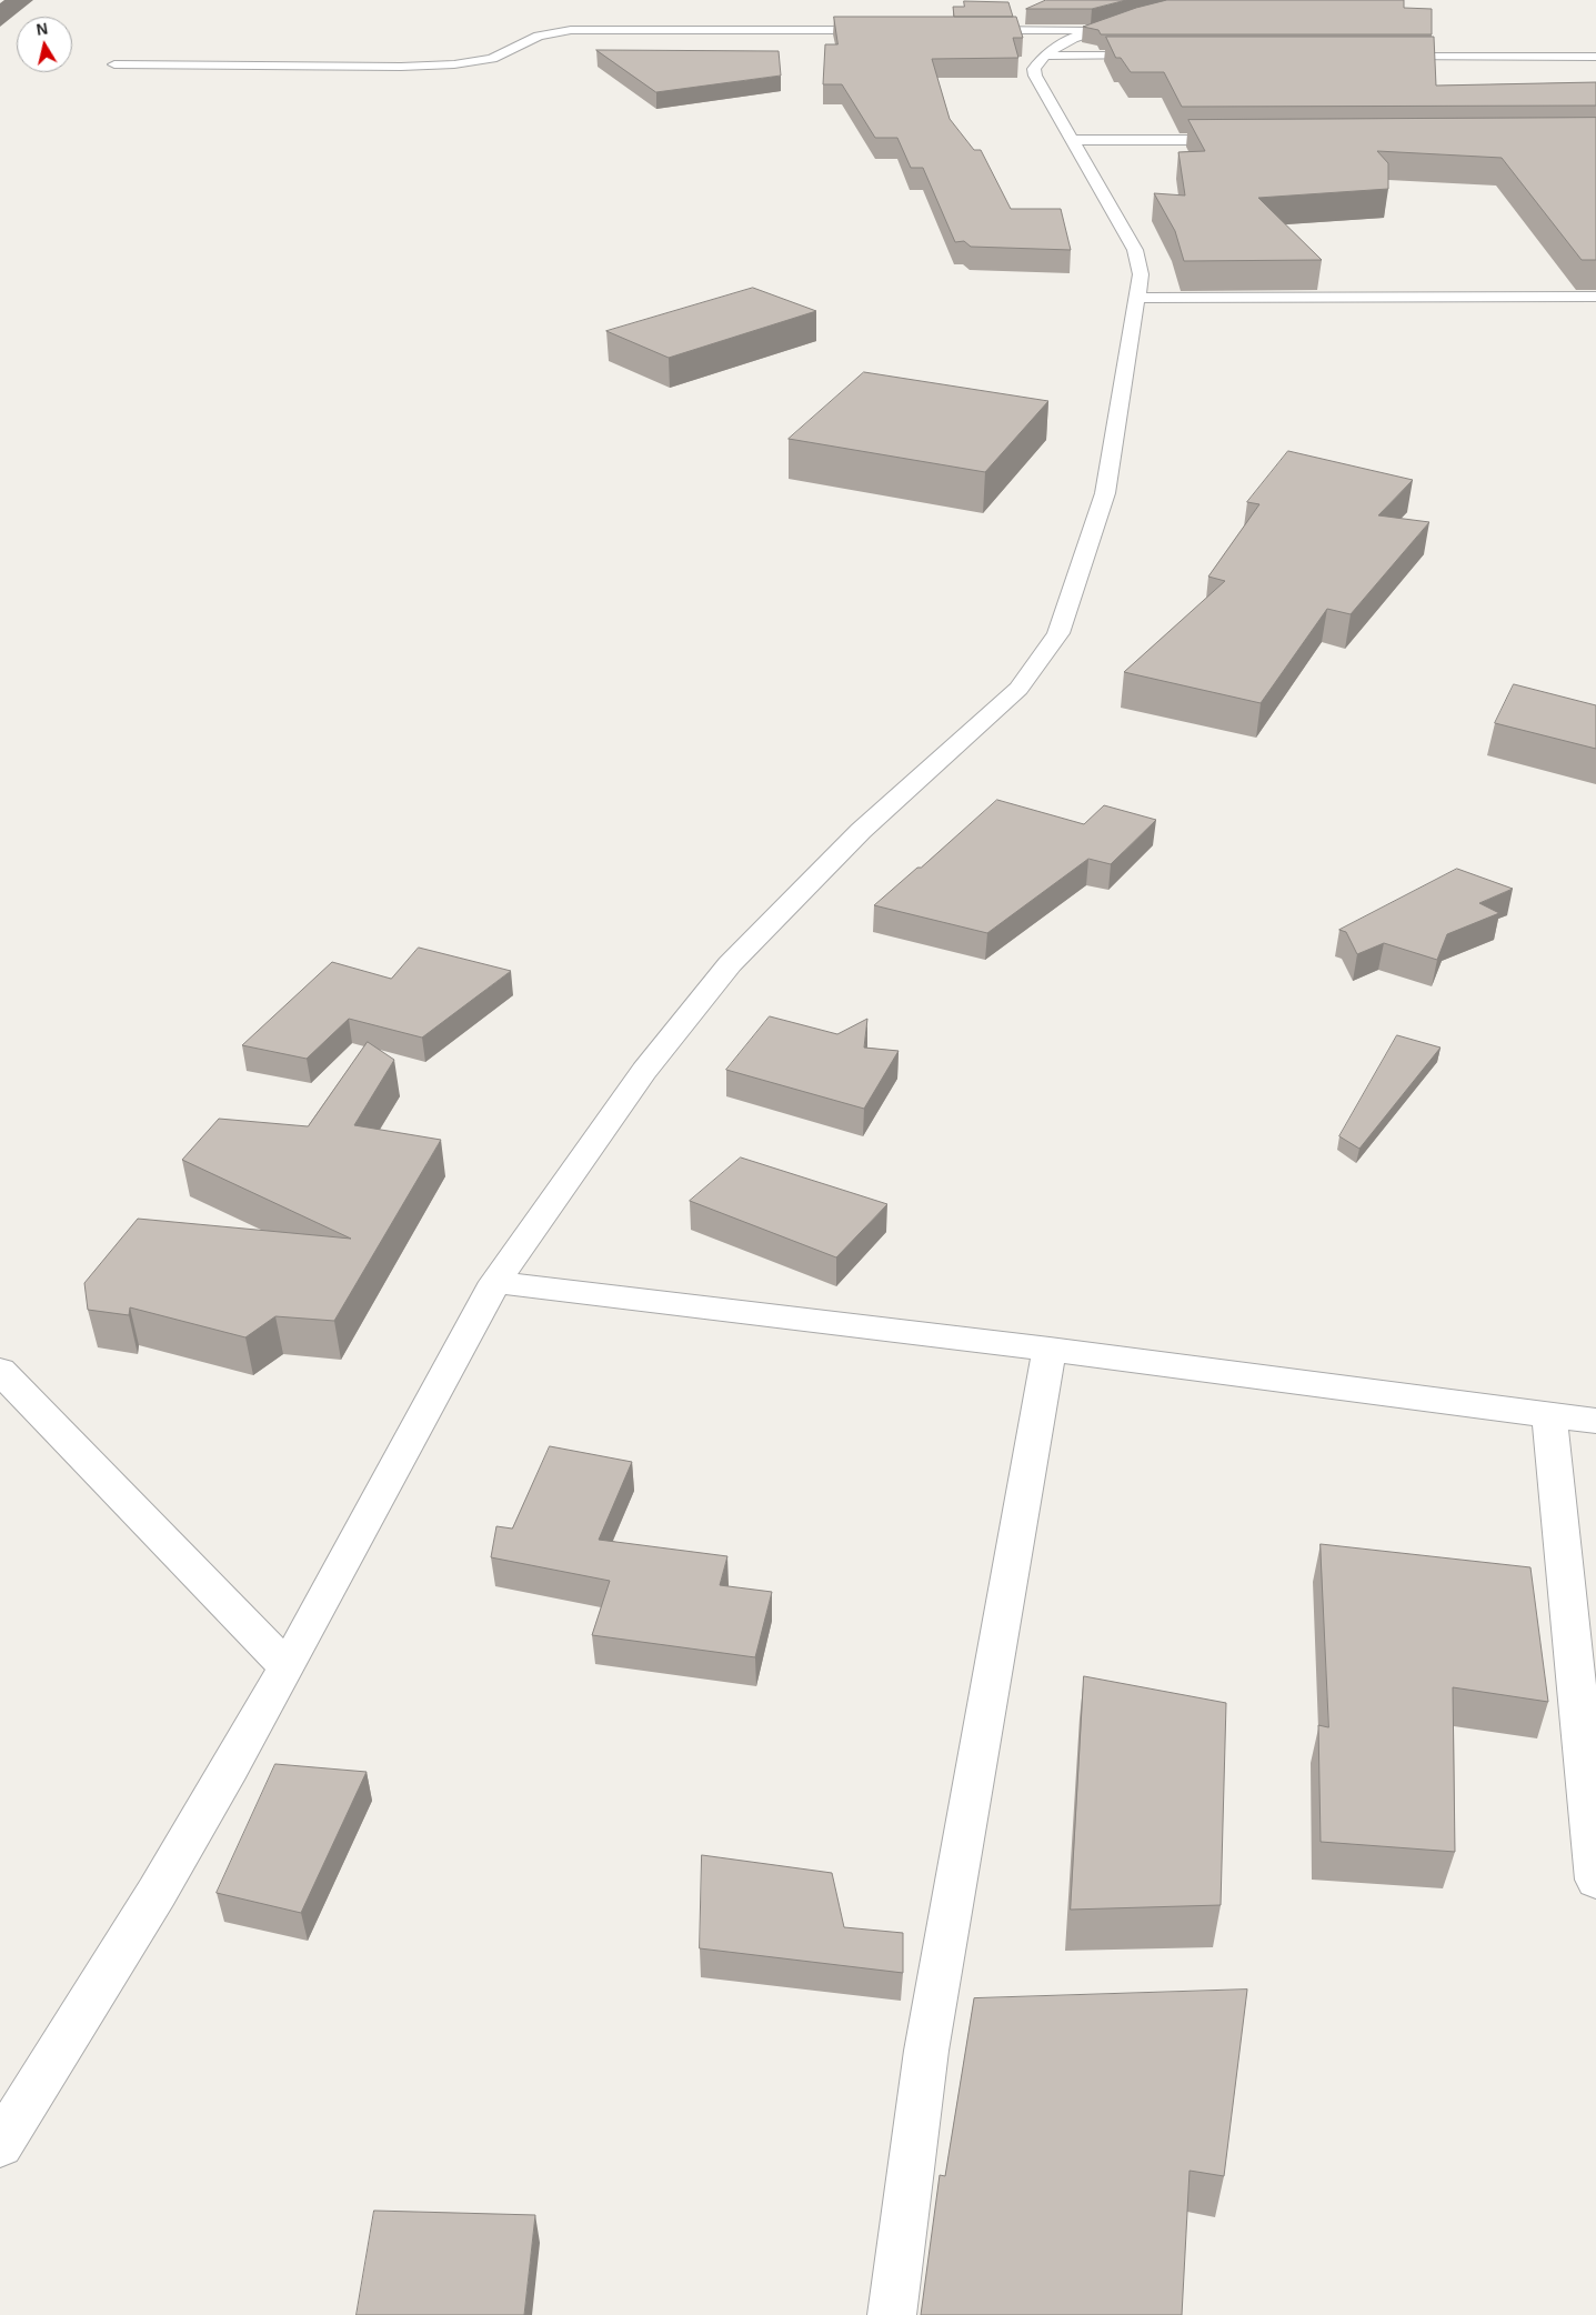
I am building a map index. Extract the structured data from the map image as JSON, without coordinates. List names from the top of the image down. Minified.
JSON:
{"north":"top"}
